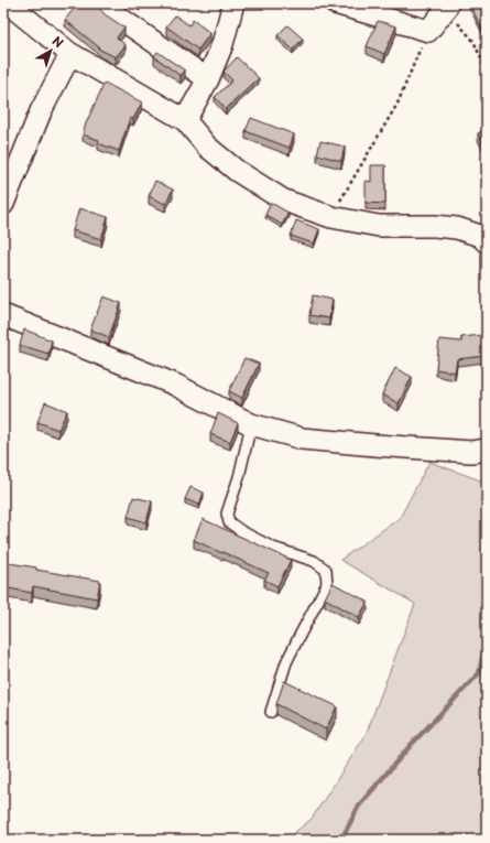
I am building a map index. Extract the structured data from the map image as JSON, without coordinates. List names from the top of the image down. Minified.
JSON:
{"north":"top right"}
